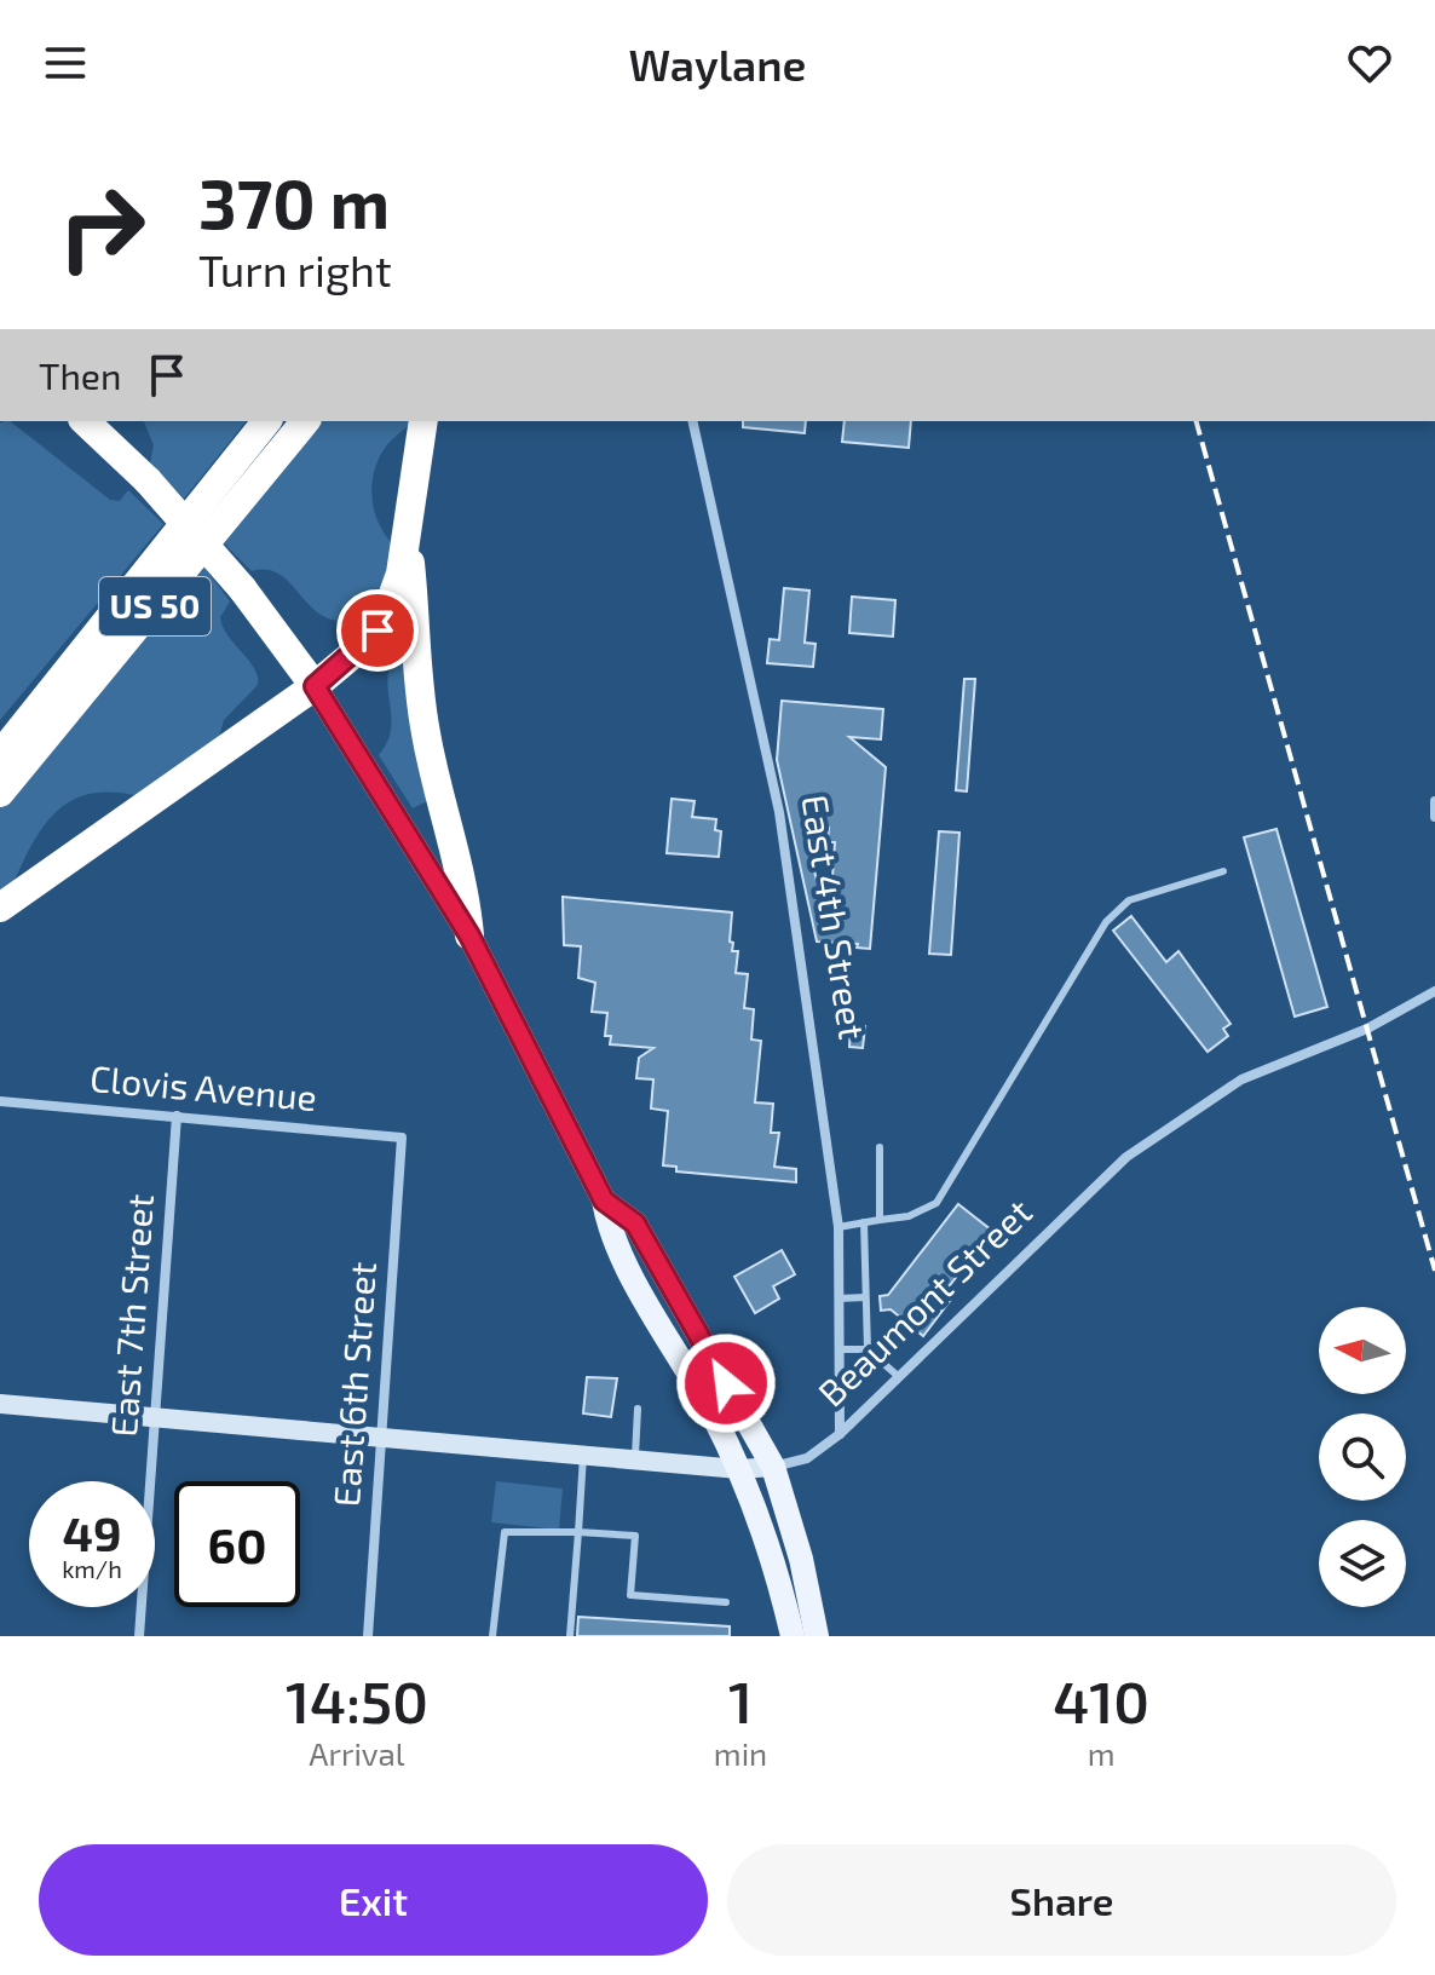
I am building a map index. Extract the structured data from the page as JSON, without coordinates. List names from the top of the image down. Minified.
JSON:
{"streets":{"highway":["US 50"],"street":["East 4th Street","Clovis Avenue","Beaumont Street","East 7th Street","East 6th Street"]},"crossings":[["East 4th Street","Beaumont Street"],["Clovis Avenue","East 7th Street"],["Clovis Avenue","East 6th Street"],["Beaumont Street","East 7th Street"],["Beaumont Street","East 6th Street"]],"north":"left","page":{"header":"Waylane","turn":["370 m","Turn right"],"then":"Then","speed":"49 km/h","limit":"60","eta":["14:50","Arrival","1","min","410","m"],"buttons":["Exit","Share"]}}
